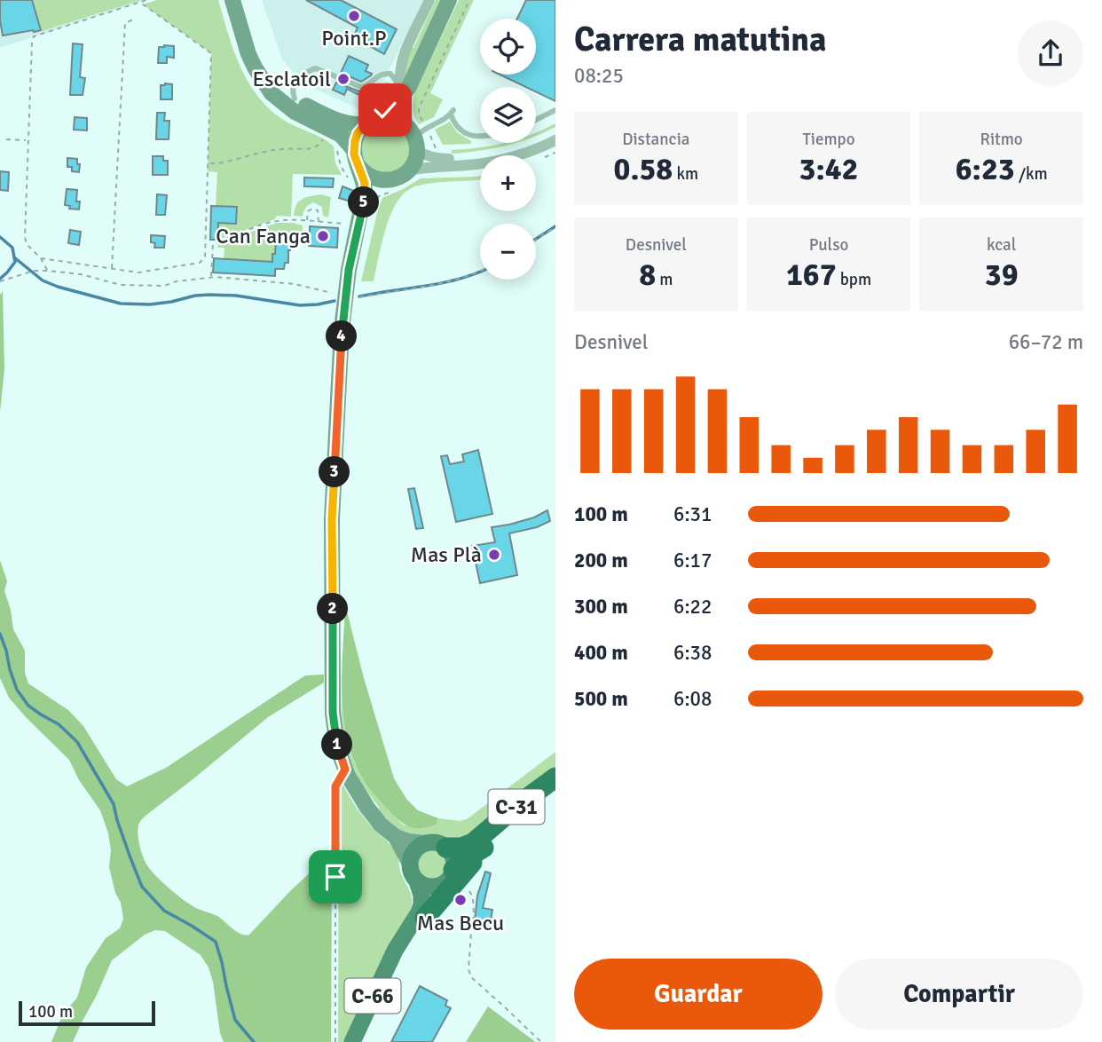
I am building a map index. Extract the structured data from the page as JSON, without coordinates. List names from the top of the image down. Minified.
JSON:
{"streets":{"highway":["C-31"],"main road":["C-66"]},"crossings":[["C-31","C-66"]],"places":["Point.P","Esclatoil","Can Fanga","Mas Plà","Mas Becu"],"scale_bar":"100 m","page":{"heading":["Carrera matutina","08:25"],"map_buttons":["+","−"],"stats":[["Distancia","0.58 km"],["Tiempo","3:42"],["Ritmo","6:23 /km"],["Desnivel","8 m"],["Pulso","167 bpm"],["kcal","39"]],"pins":["5","4","3","2","1"],"chart":["Desnivel","66–72 m"],"list":[{"name":"100 m","note":"6:31"},{"name":"200 m","note":"6:17"},{"name":"300 m","note":"6:22"},{"name":"400 m","note":"6:38"},{"name":"500 m","note":"6:08"}],"buttons":["Guardar","Compartir"],"scale":"100 m"}}
